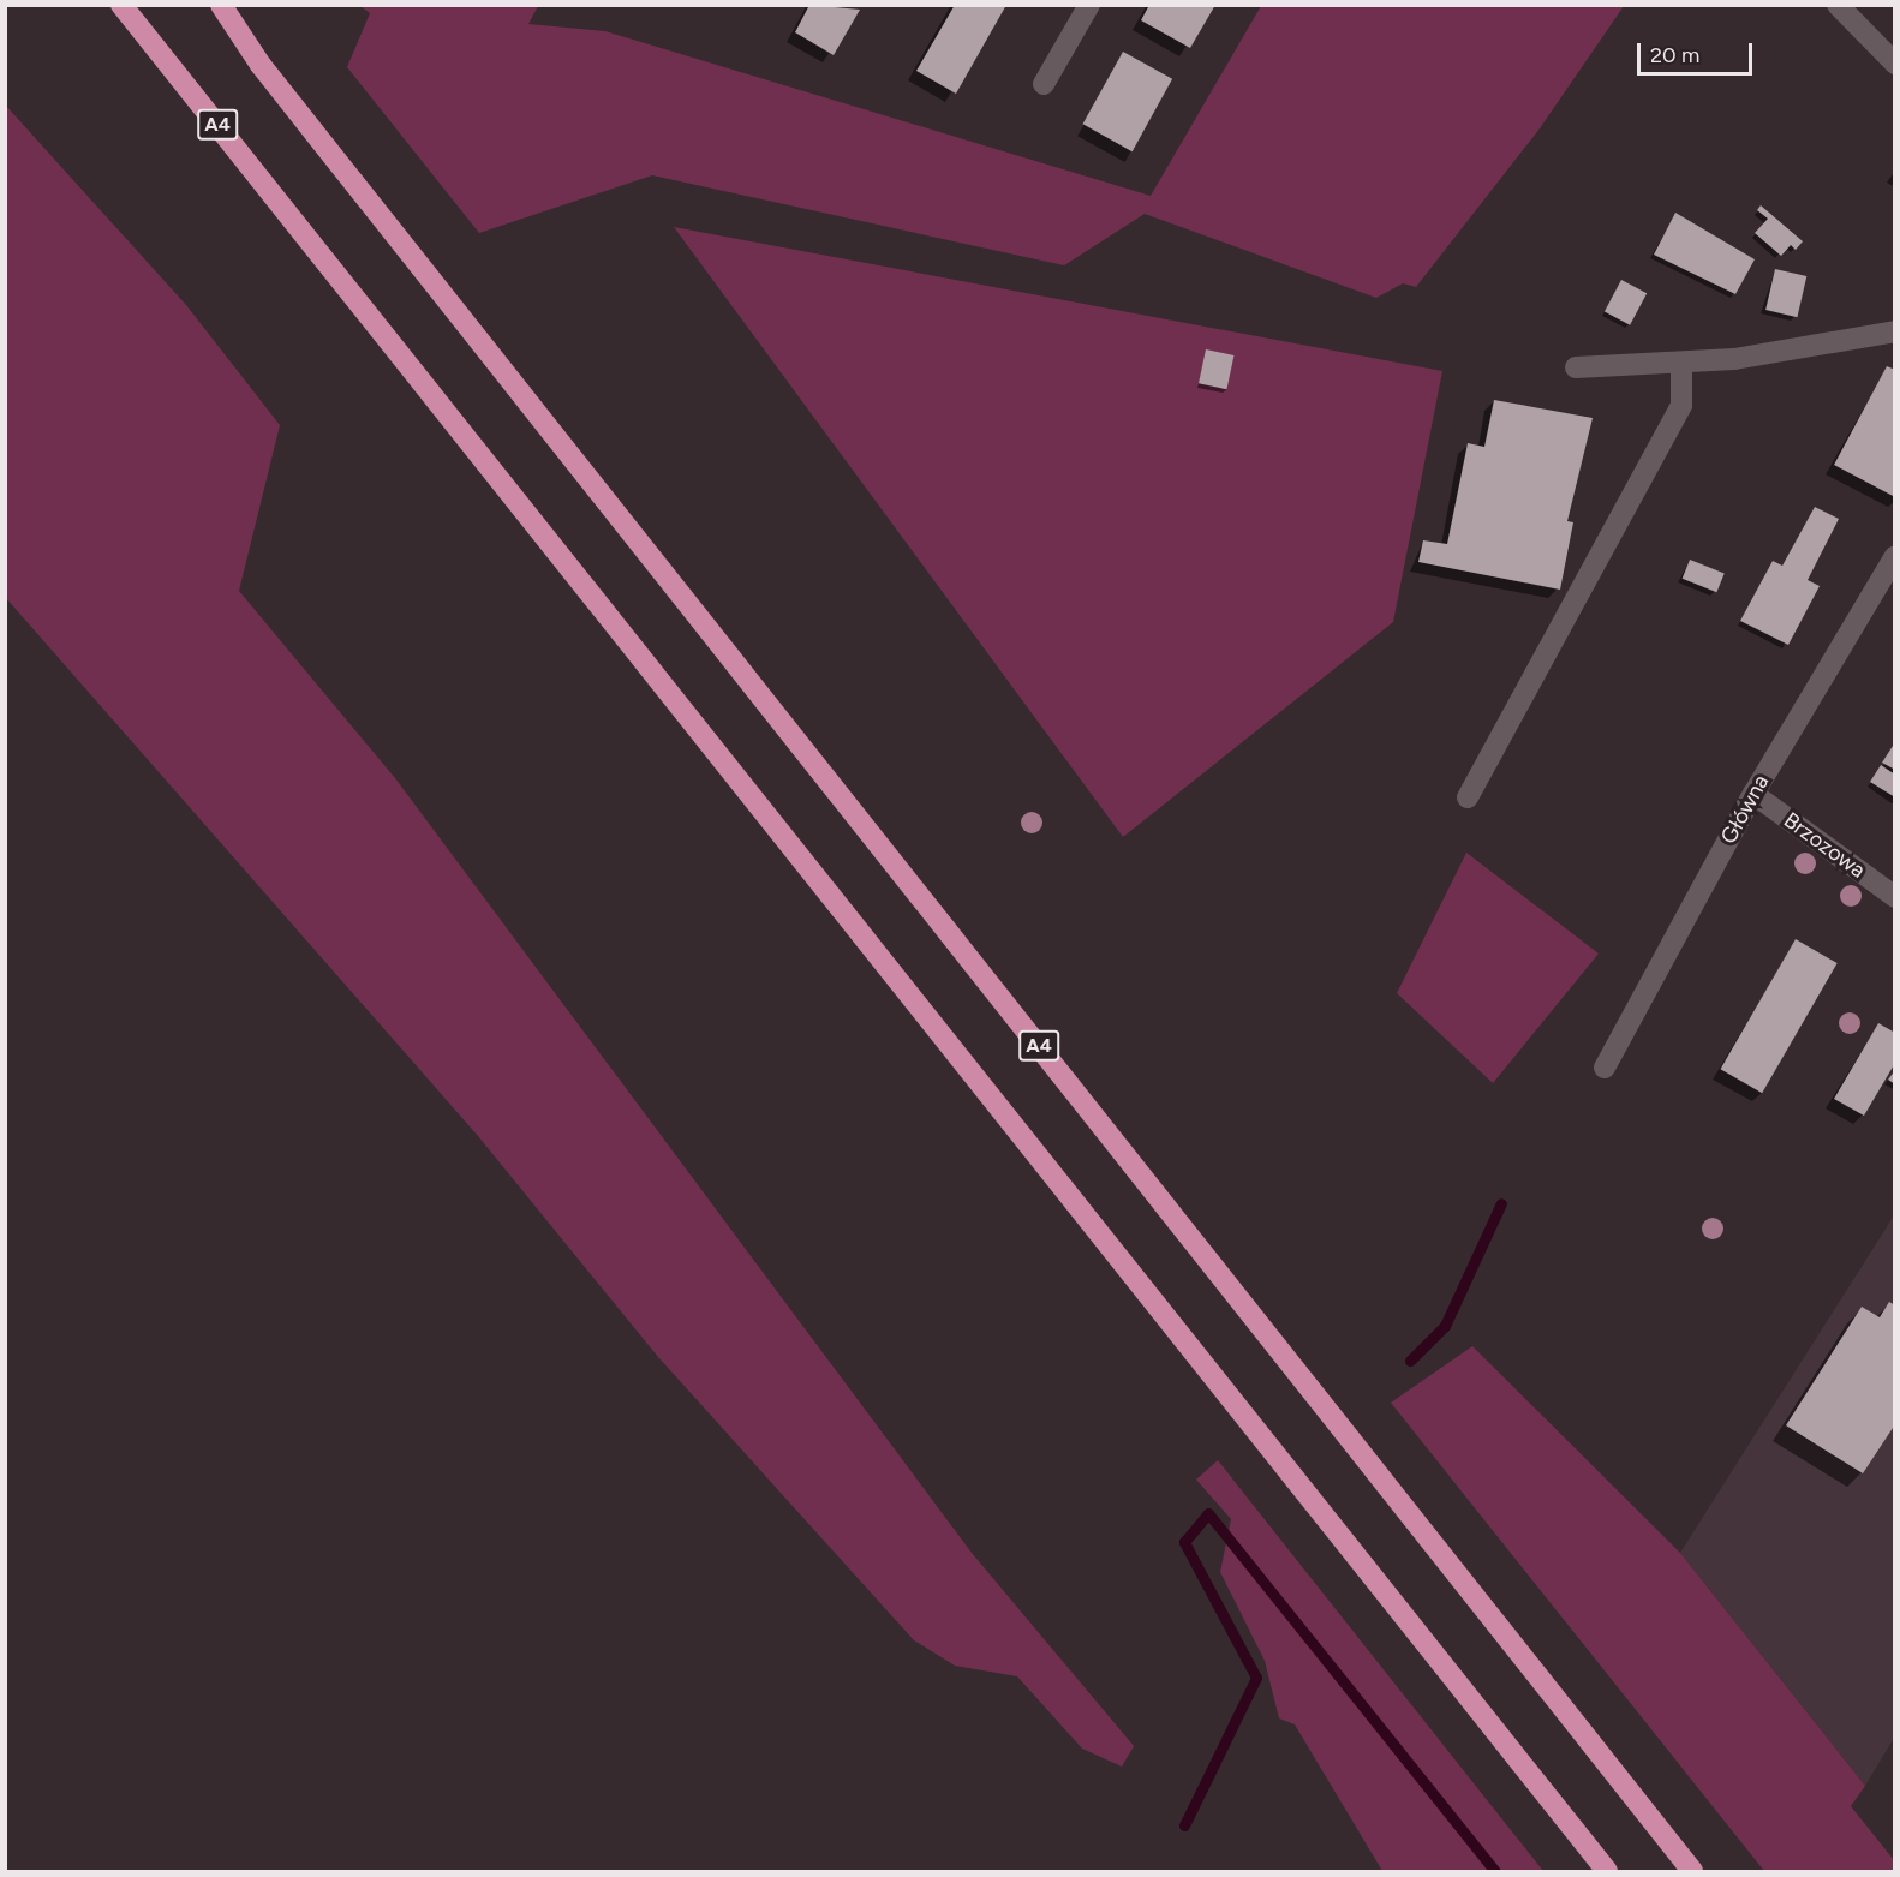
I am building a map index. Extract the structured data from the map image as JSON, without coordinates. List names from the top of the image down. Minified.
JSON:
{"streets":{"highway":["A4"],"street":["Główna","Brzozowa"]},"crossings":[["Główna","Brzozowa"]],"scale_bar":"20 m"}
